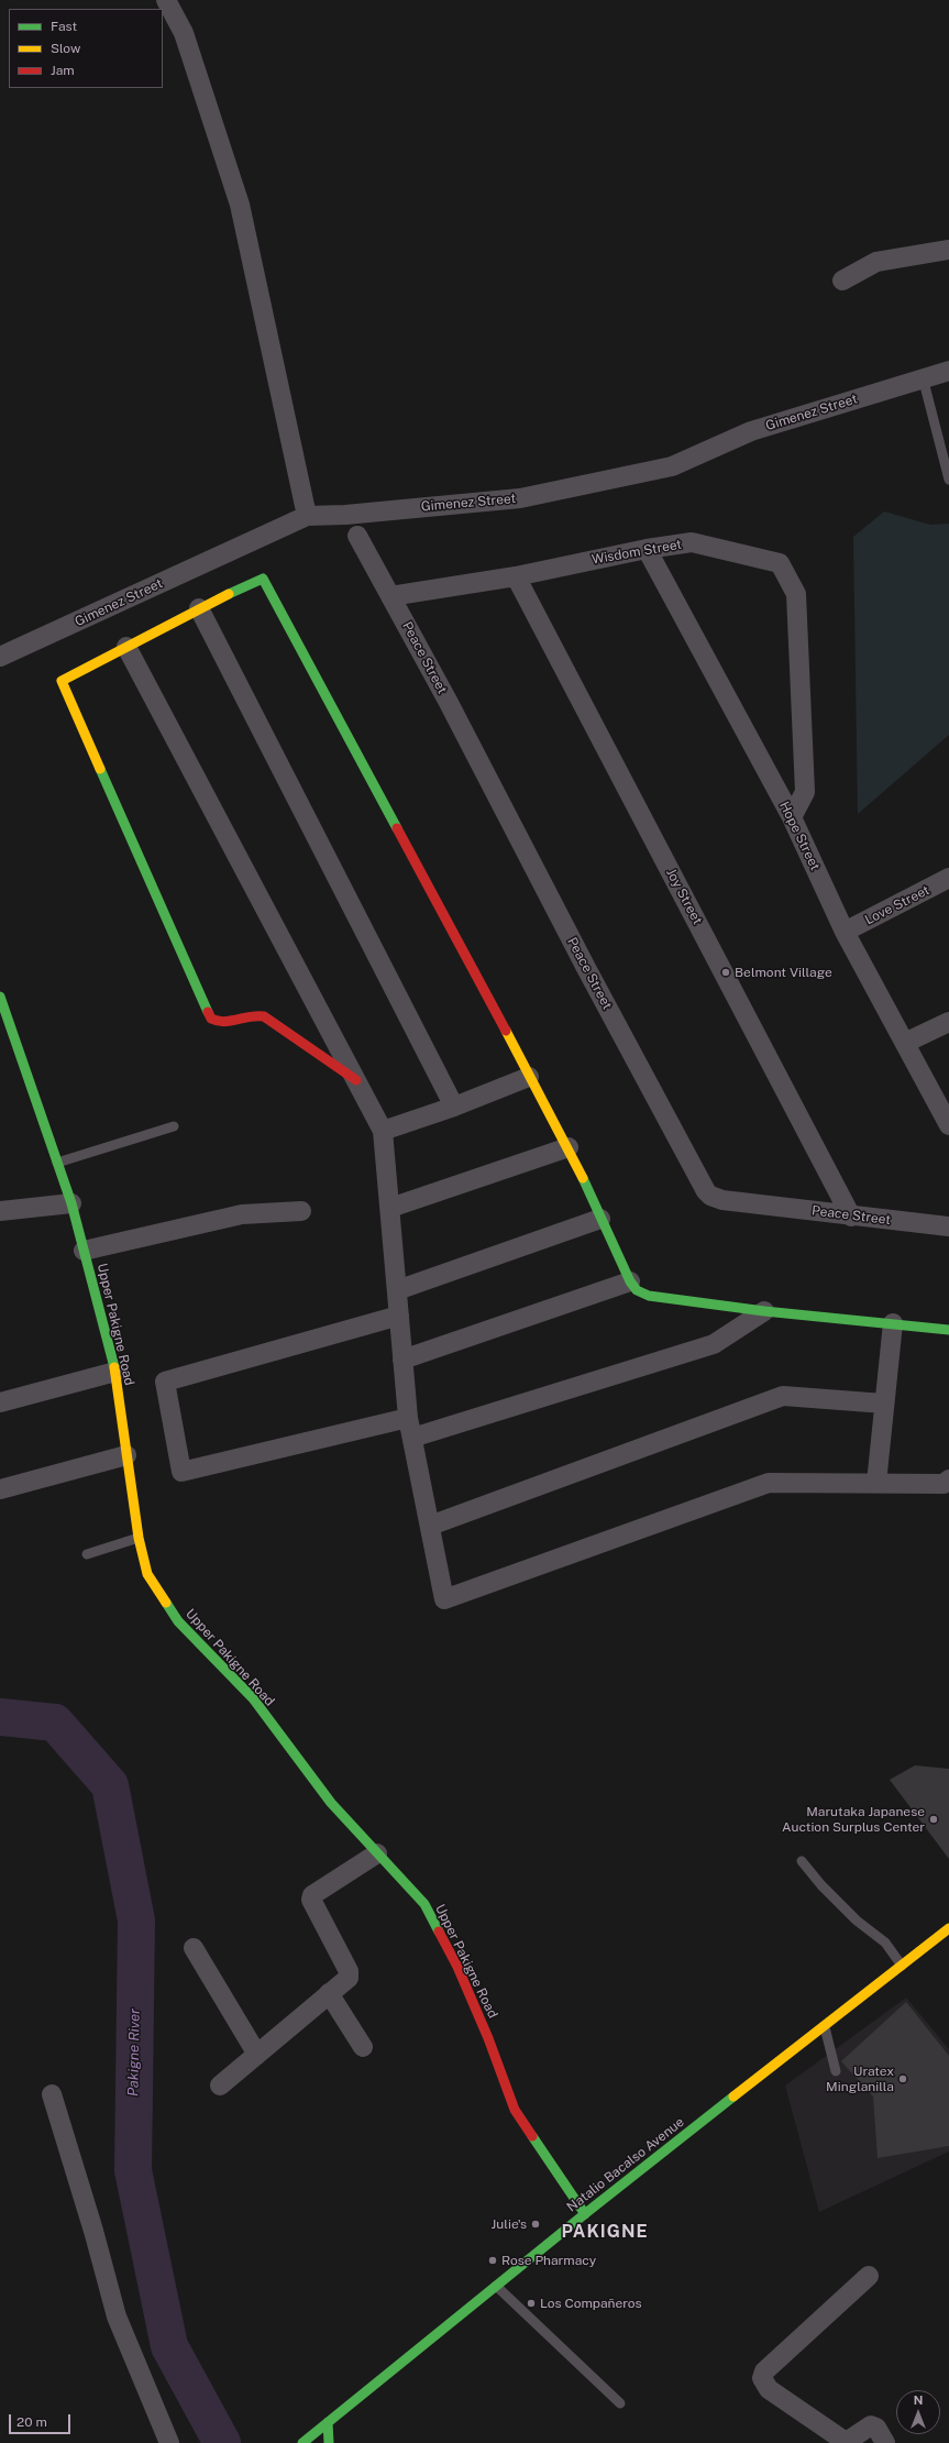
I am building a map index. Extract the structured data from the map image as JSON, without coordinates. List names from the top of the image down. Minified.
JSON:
{"streets":{"main road":["Upper Pakigne Road","Natalio Bacalso Avenue"],"street":["Gimenez Street","Wisdom Street","Peace Street","Hope Street","Joy Street","Love Street"]},"crossings":[["Wisdom Street","Peace Street"],["Wisdom Street","Hope Street"],["Wisdom Street","Joy Street"],["Peace Street","Joy Street"],["Hope Street","Love Street"],["Upper Pakigne Road","Natalio Bacalso Avenue"]],"districts":["PAKIGNE"],"water":["Pakigne River"],"places":["Belmont Village","Marutaka Japanese Auction Surplus Center","Uratex Minglanilla","Julie's","Rose Pharmacy","Los Compañeros"],"legend":["Fast","Slow","Jam"],"scale_bar":"20 m","north":"top"}
